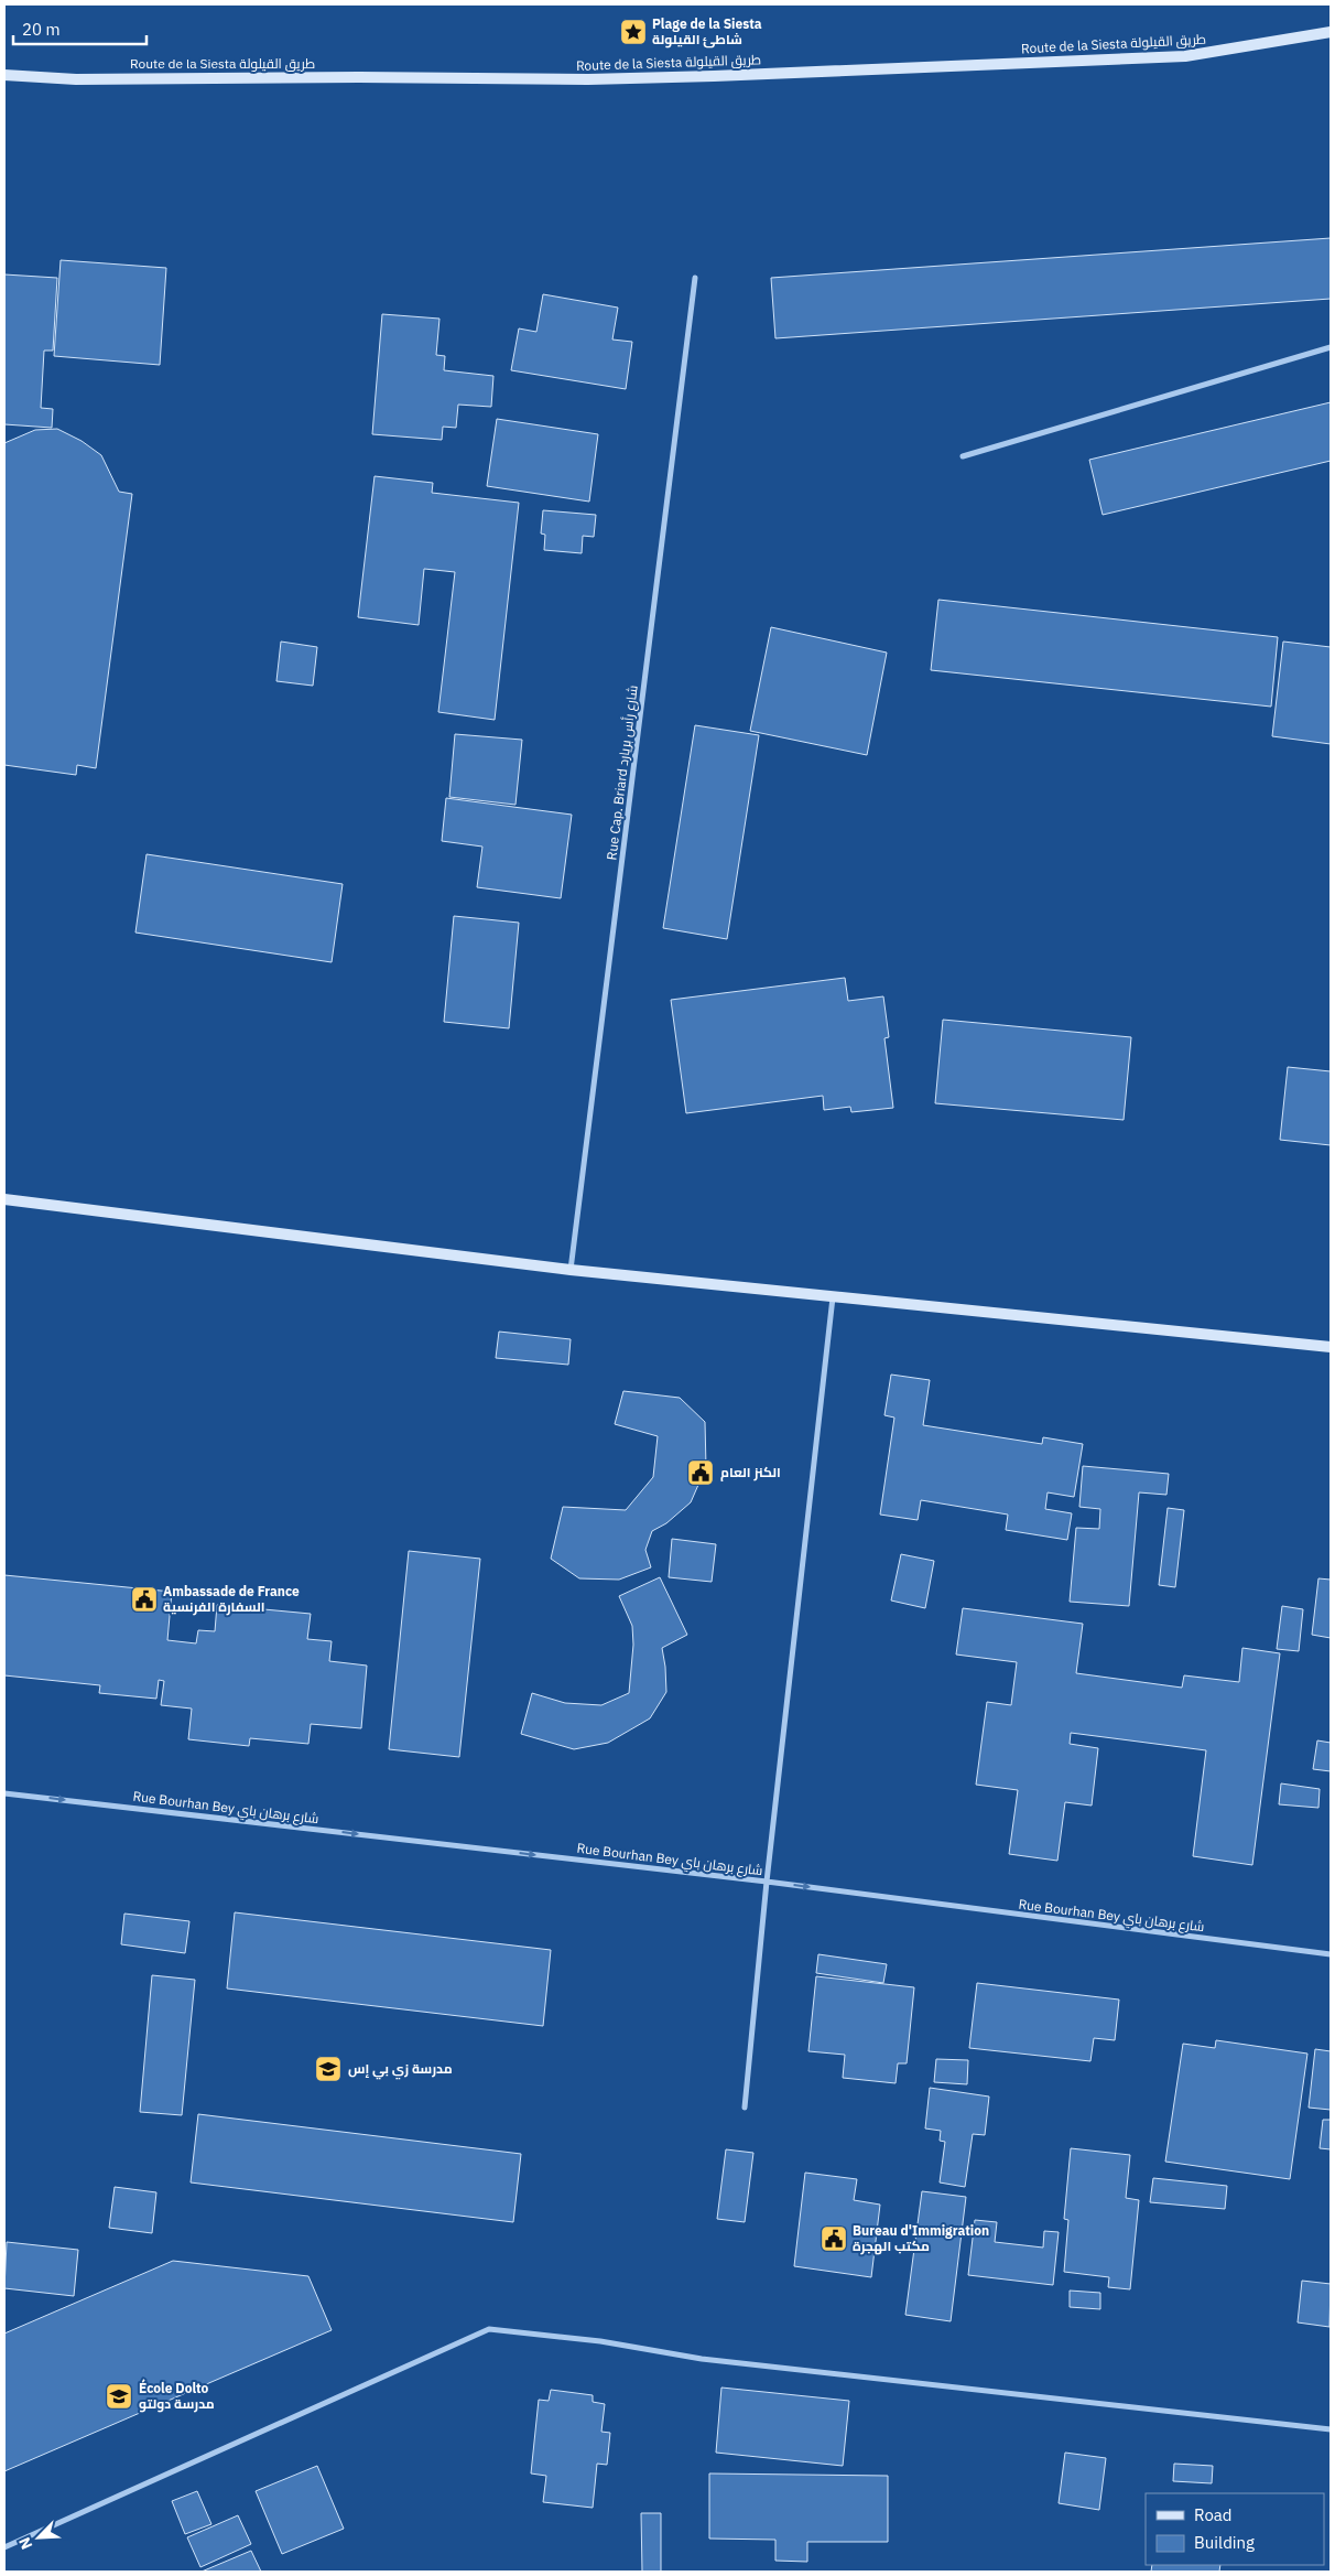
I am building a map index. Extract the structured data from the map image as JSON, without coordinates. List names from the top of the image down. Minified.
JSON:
{"streets":{"main road":["Route de la Siesta طريق القيلولة"],"street":["Rue Cap. Briard شارع رأس بريارد","Rue Bourhan Bey شارع برهان باي"]},"one_way":["Rue Bourhan Bey شارع برهان باي"],"places":{"place":["Plage de la Siesta شاطئ القيلولة"],"public building":["الكنز العام","Ambassade de France السفارة الفرنسية","Bureau d'Immigration مكتب الهجرة"],"school or university":["مدرسة زي بي إس","École Dolto مدرسة دولتو"]},"legend":["Road","Building"],"scale_bar":"20 m","north":"bottom left"}
